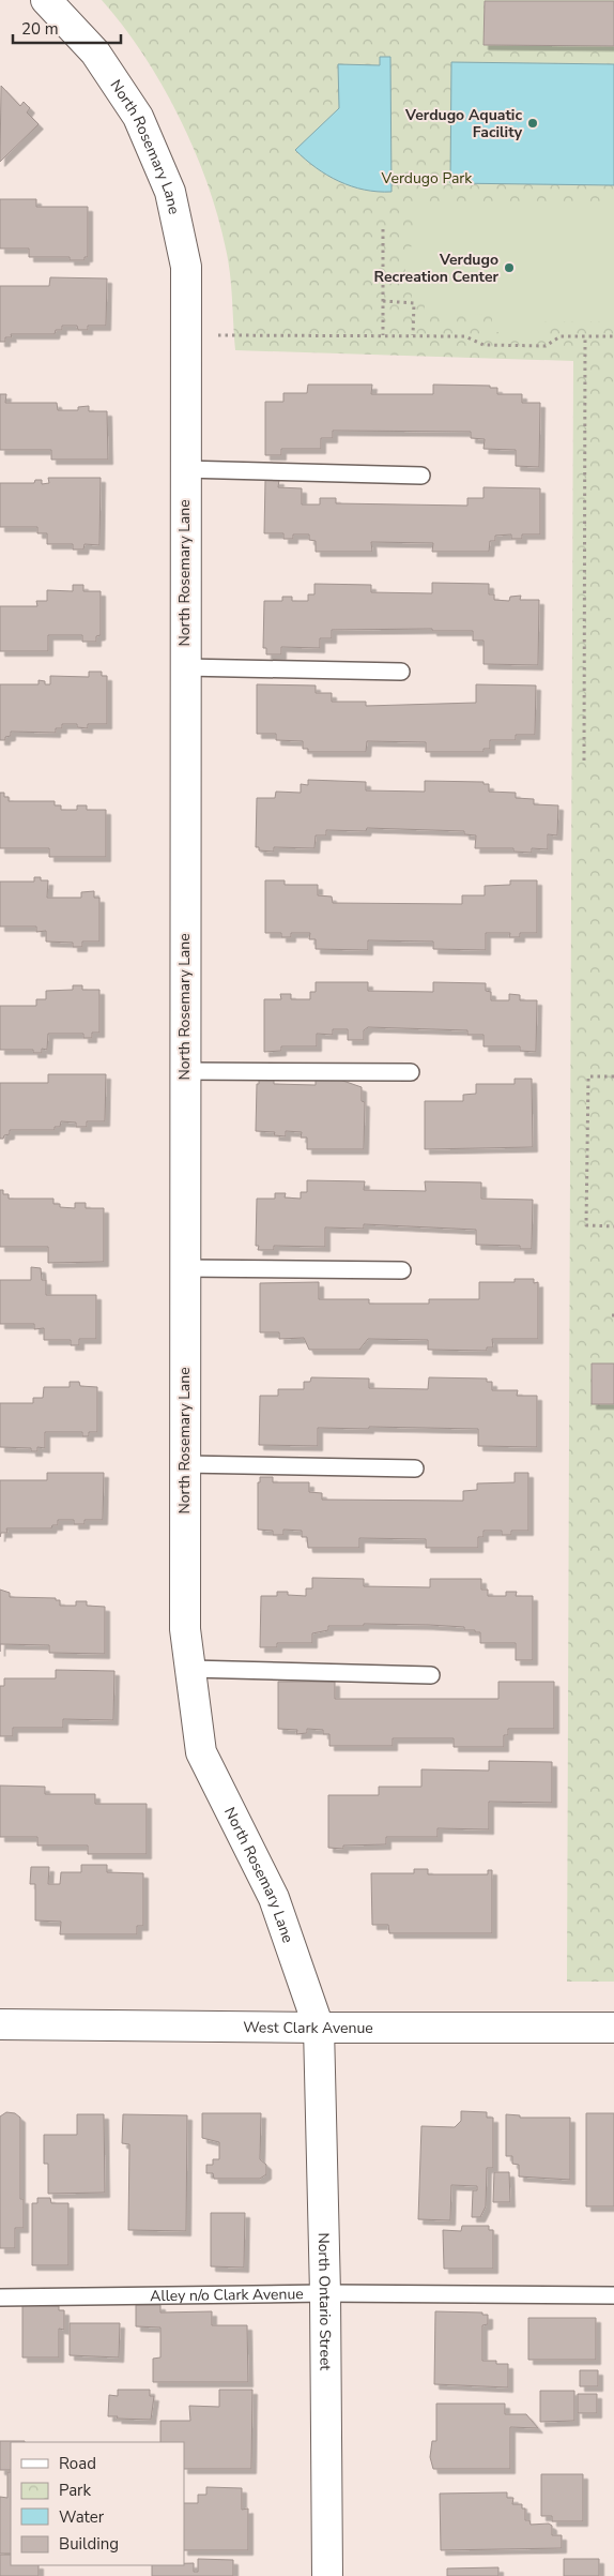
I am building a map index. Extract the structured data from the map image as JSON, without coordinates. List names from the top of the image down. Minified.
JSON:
{"streets":{"street":["North Rosemary Lane","West Clark Avenue","North Ontario Street"],"lane":["Alley n/o Clark Avenue"]},"crossings":[["North Rosemary Lane","West Clark Avenue"],["North Rosemary Lane","North Ontario Street"],["West Clark Avenue","North Ontario Street"],["Alley n/o Clark Avenue","North Ontario Street"]],"parks":["Verdugo Park"],"places":["Verdugo Aquatic Facility","Verdugo Recreation Center"],"legend":["Road","Park","Water","Building"],"scale_bar":"20 m"}
